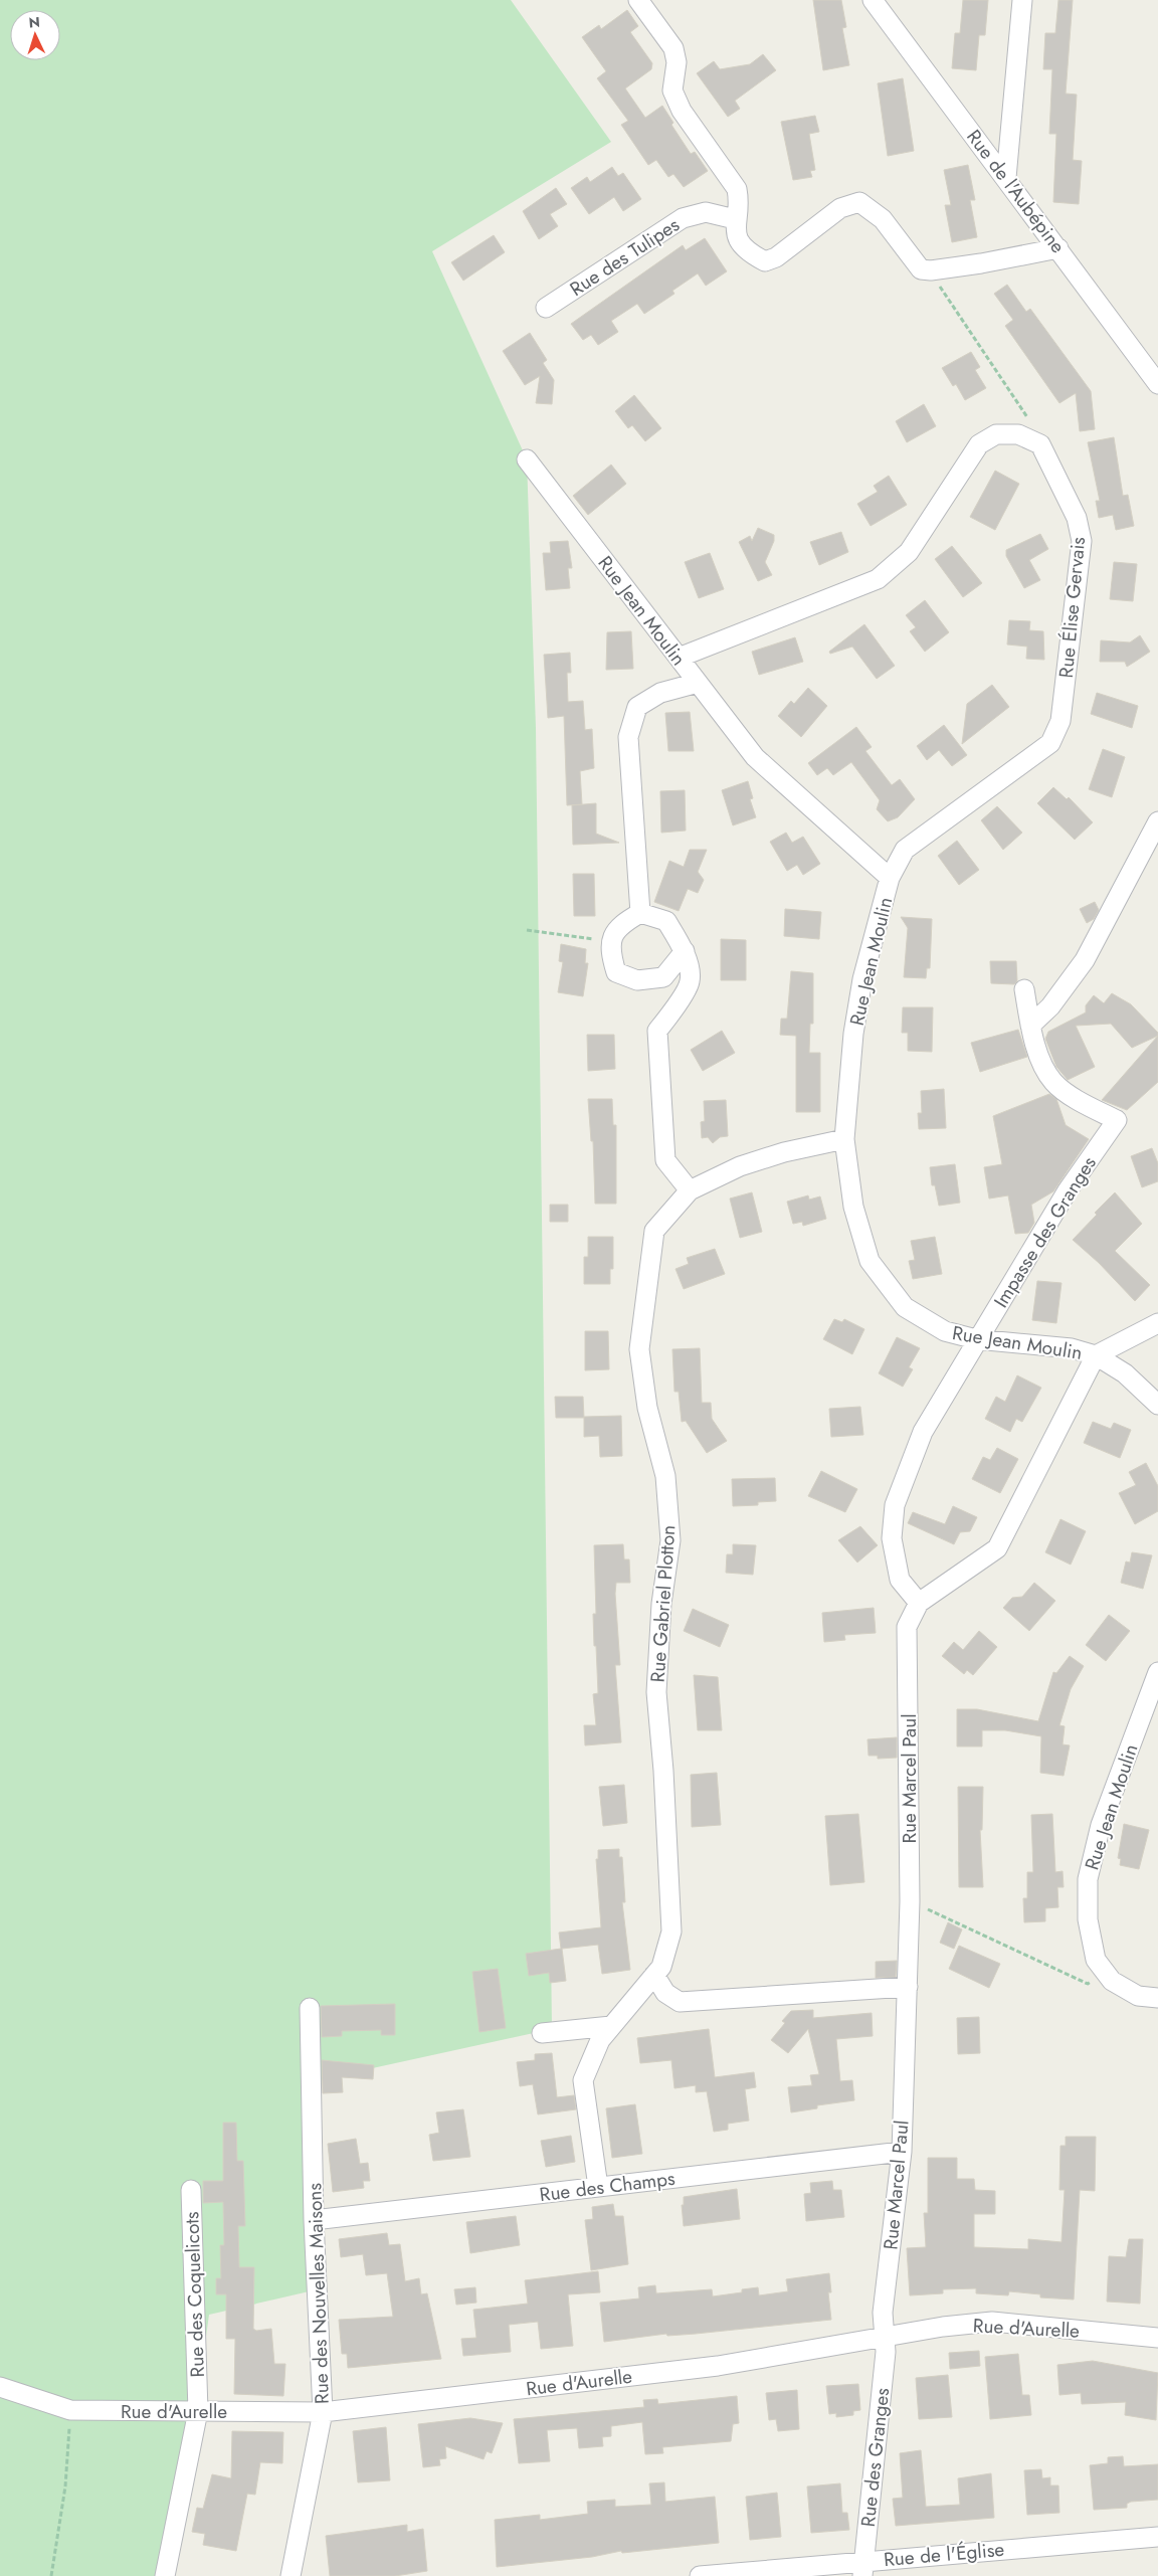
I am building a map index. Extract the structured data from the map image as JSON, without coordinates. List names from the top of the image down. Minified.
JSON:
{"streets":{"street":["Rue de l'Aubépine","Rue des Tulipes","Rue Élise Gervais","Rue Jean Moulin","Impasse des Granges","Rue Gabriel Plotton","Rue Marcel Paul","Rue des Champs","Rue des Nouvelles Maisons","Rue des Coquelicots","Rue d'Aurelle","Rue des Granges","Rue de l'Église"]},"crossings":[["Rue Élise Gervais","Rue Jean Moulin"],["Rue Jean Moulin","Impasse des Granges"],["Rue Jean Moulin","Rue Gabriel Plotton"],["Rue Jean Moulin","Rue Marcel Paul"],["Impasse des Granges","Rue Marcel Paul"],["Rue Gabriel Plotton","Rue des Champs"],["Rue Marcel Paul","Rue des Champs"],["Rue Marcel Paul","Rue d'Aurelle"],["Rue Marcel Paul","Rue des Granges"],["Rue des Champs","Rue des Nouvelles Maisons"],["Rue des Nouvelles Maisons","Rue d'Aurelle"],["Rue des Coquelicots","Rue d'Aurelle"],["Rue d'Aurelle","Rue des Granges"],["Rue des Granges","Rue de l'Église"]],"north":"top"}
